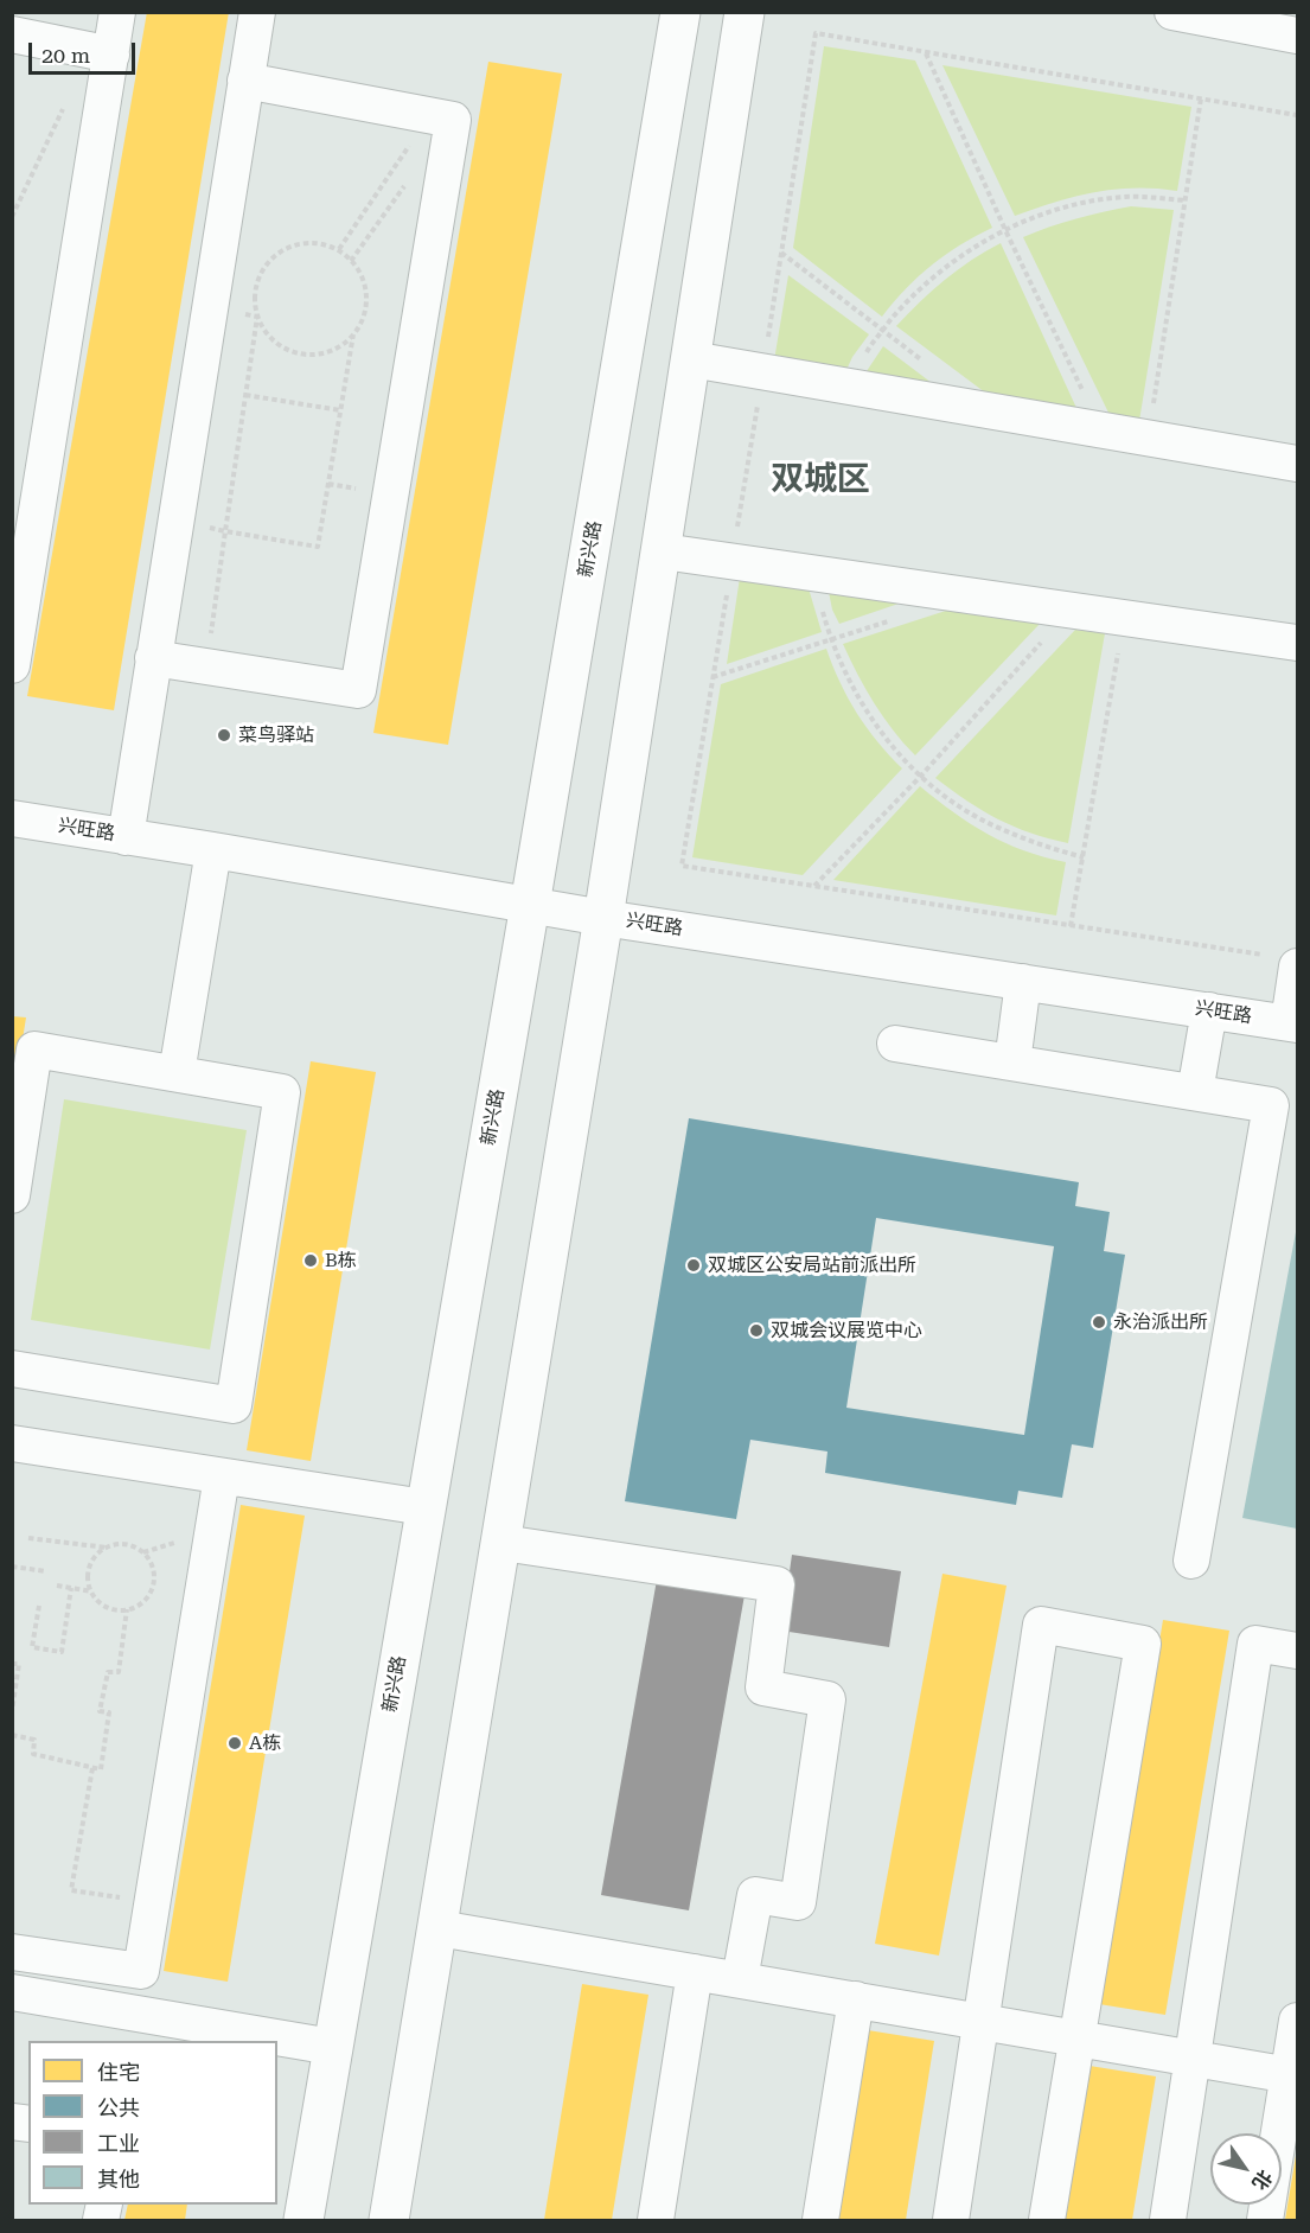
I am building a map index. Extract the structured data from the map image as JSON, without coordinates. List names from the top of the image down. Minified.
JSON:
{"streets":{"main road":["新兴路"],"street":["兴旺路"]},"crossings":[["新兴路","兴旺路"]],"districts":["双城区"],"places":["菜鸟驿站","B栋","双城区公安局站前派出所","永治派出所","双城会议展览中心","A栋"],"legend":["住宅","公共","工业","其他"],"scale_bar":"20 m","north":"bottom right"}
